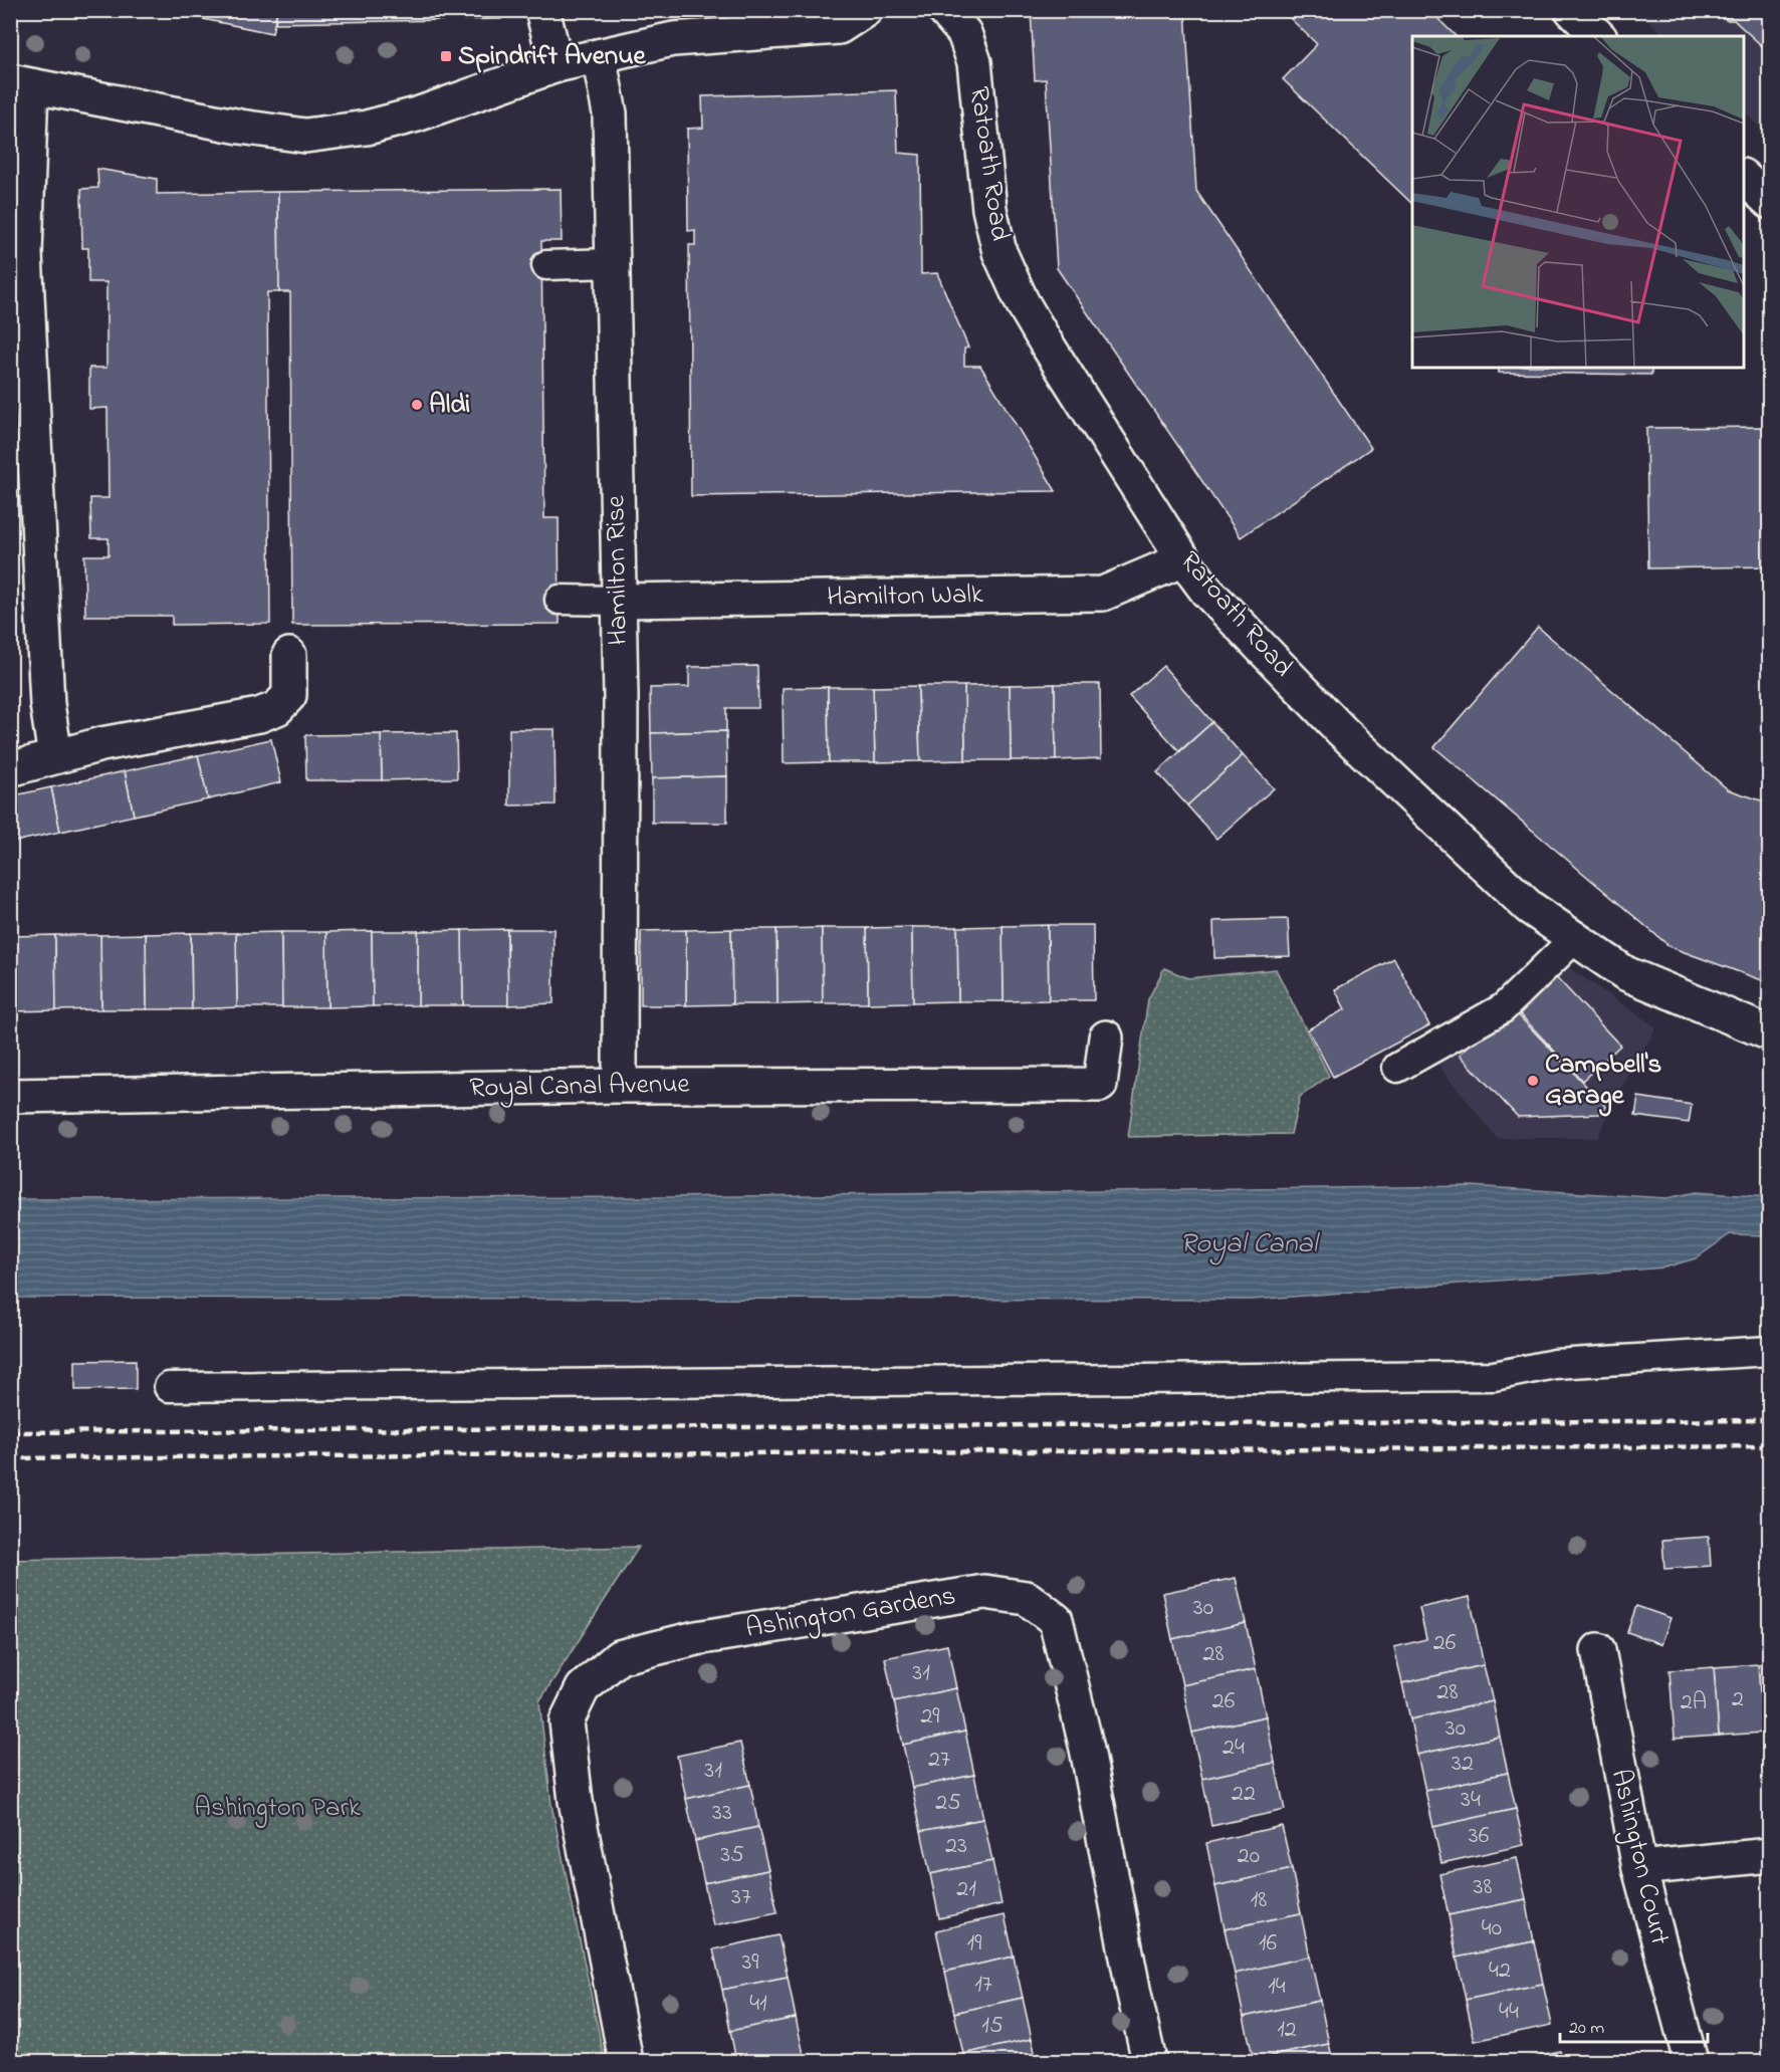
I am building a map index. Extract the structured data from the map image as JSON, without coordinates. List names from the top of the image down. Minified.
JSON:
{"streets":{"street":["Ratoath Road","Hamilton Rise","Hamilton Walk","Royal Canal Avenue","Ashington Gardens","Ashington Court"]},"crossings":[["Ratoath Road","Hamilton Walk"],["Hamilton Rise","Hamilton Walk"],["Hamilton Rise","Royal Canal Avenue"]],"water":["Royal Canal"],"parks":["Ashington Park"],"places":{"transit":["Spindrift Avenue"],"other":["Aldi","Campbell's Garage"]},"house_numbers":["30","26","28","31","28","2","26","2A","29","30","24","27","32","31","22","34","25","33","36","23","35","20","38","21","37","18","40","19","16","39","42","17","14","41","44","15","12"],"scale_bar":"20 m"}
